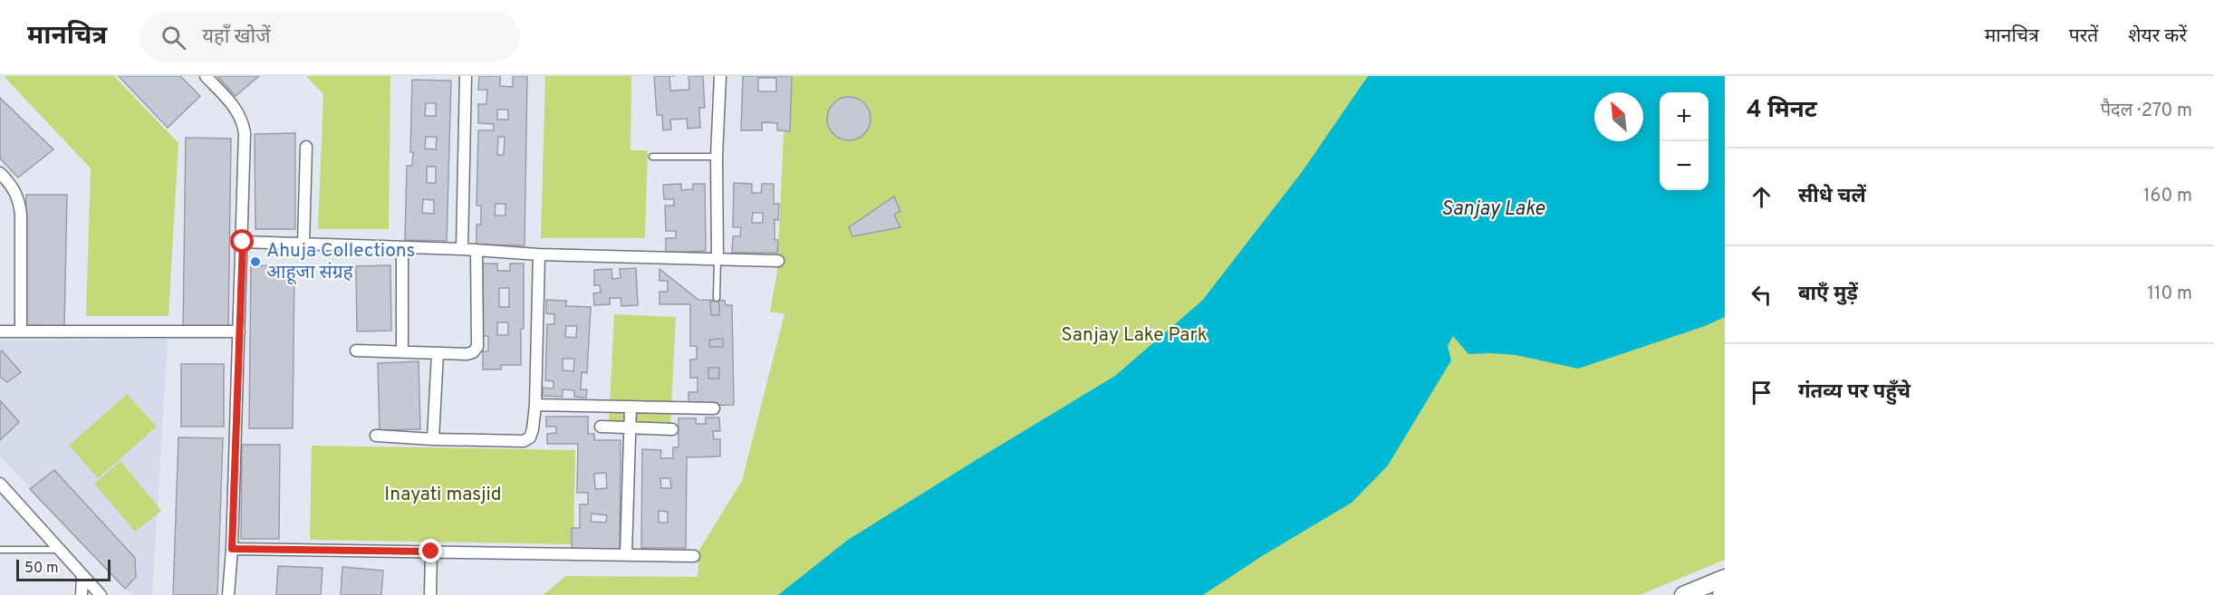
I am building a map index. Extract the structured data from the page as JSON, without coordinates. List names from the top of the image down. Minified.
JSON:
{"water":["Sanjay Lake"],"parks":["Sanjay Lake Park","Inayati masjid"],"places":["Ahuja Collections आहूजा संग्रह"],"scale_bar":"50 m","north":"top left","page":{"header":"मानचित्र","search":"यहाँ खोजें","nav":["मानचित्र","परतें","शेयर करें"],"heading":["4 मिनट","पैदल · 270 m"],"map_buttons":["+","−"],"list":[["सीधे चलें","160 m"],["बाएँ मुड़ें","110 m"],"गंतव्य पर पहुँचे"],"scale":"50 m"}}
